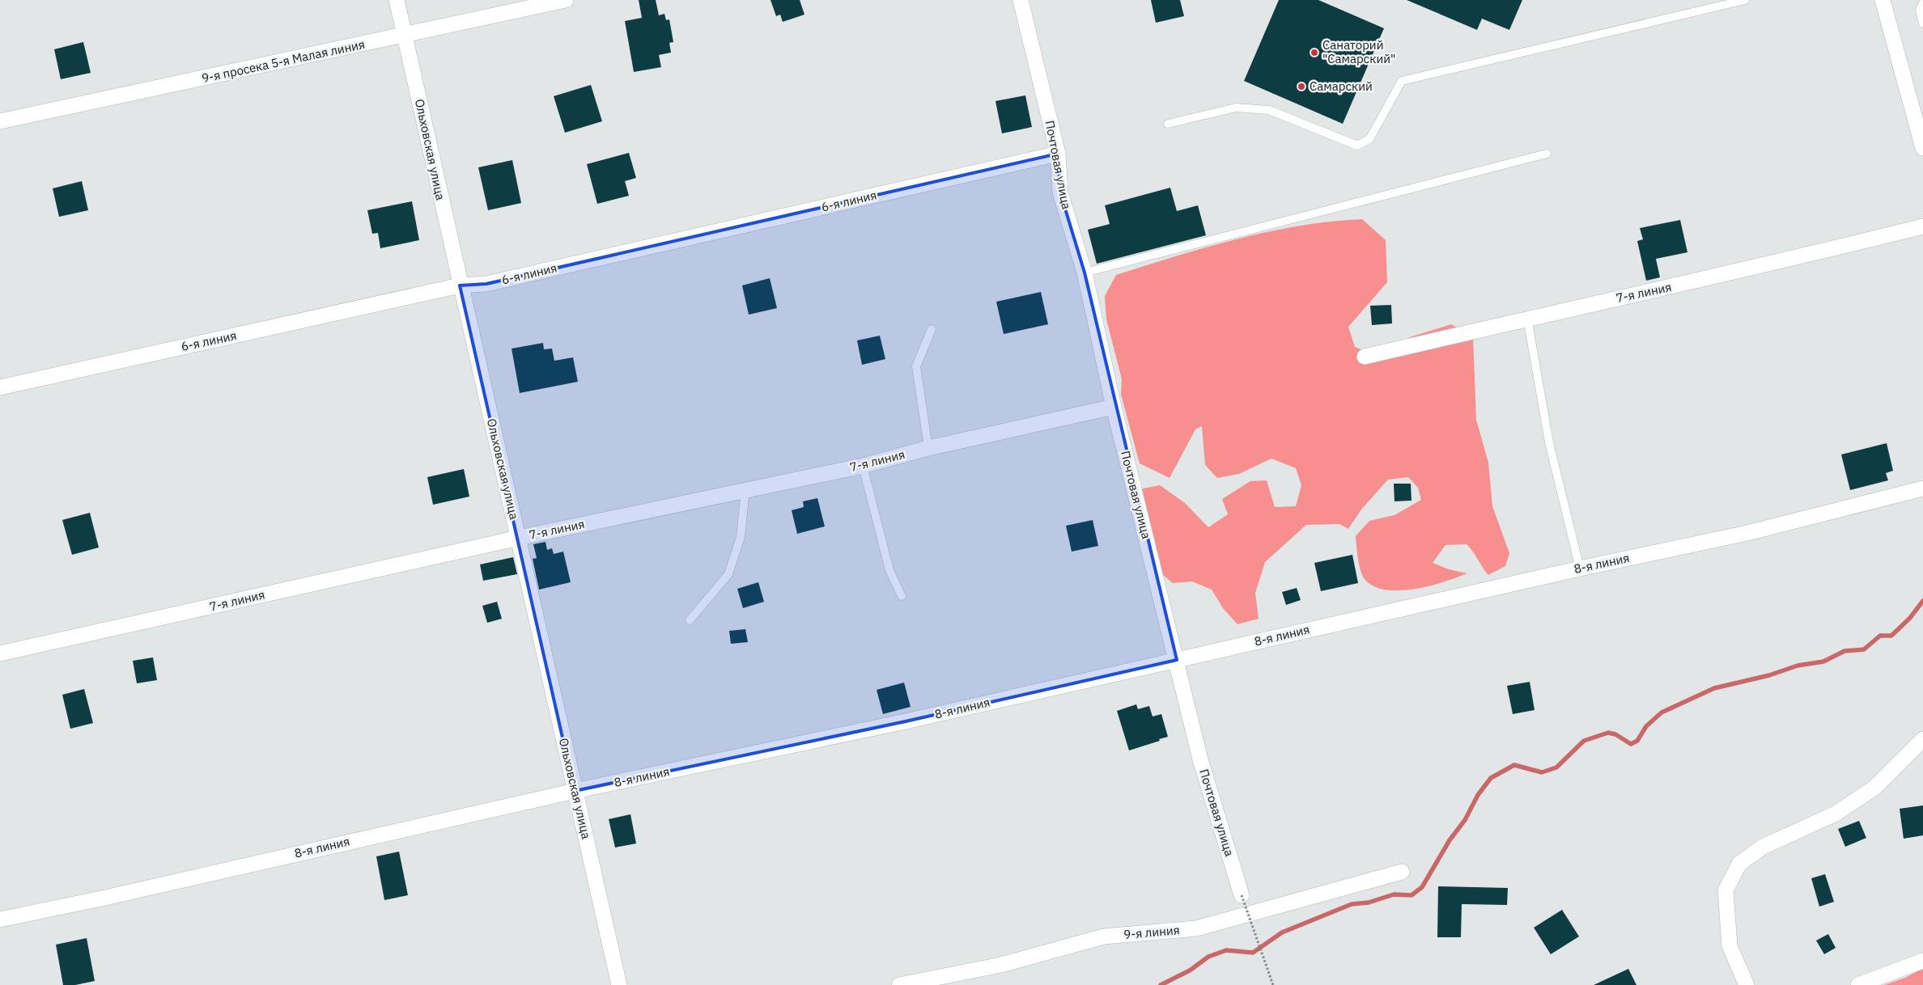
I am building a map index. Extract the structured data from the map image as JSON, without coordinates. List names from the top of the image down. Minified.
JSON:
{"streets":{"street":["9-я просека 5-я Малая линия","Ольховская улица","Почтовая улица","6-я линия","7-я линия","8-я линия","9-я линия"]},"crossings":[["9-я просека 5-я Малая линия","Ольховская улица"],["Ольховская улица","6-я линия"],["Ольховская улица","7-я линия"],["Ольховская улица","8-я линия"],["Почтовая улица","6-я линия"],["Почтовая улица","7-я линия"],["Почтовая улица","8-я линия"]],"places":["Санаторий \"Самарский\"","Самарский"]}
